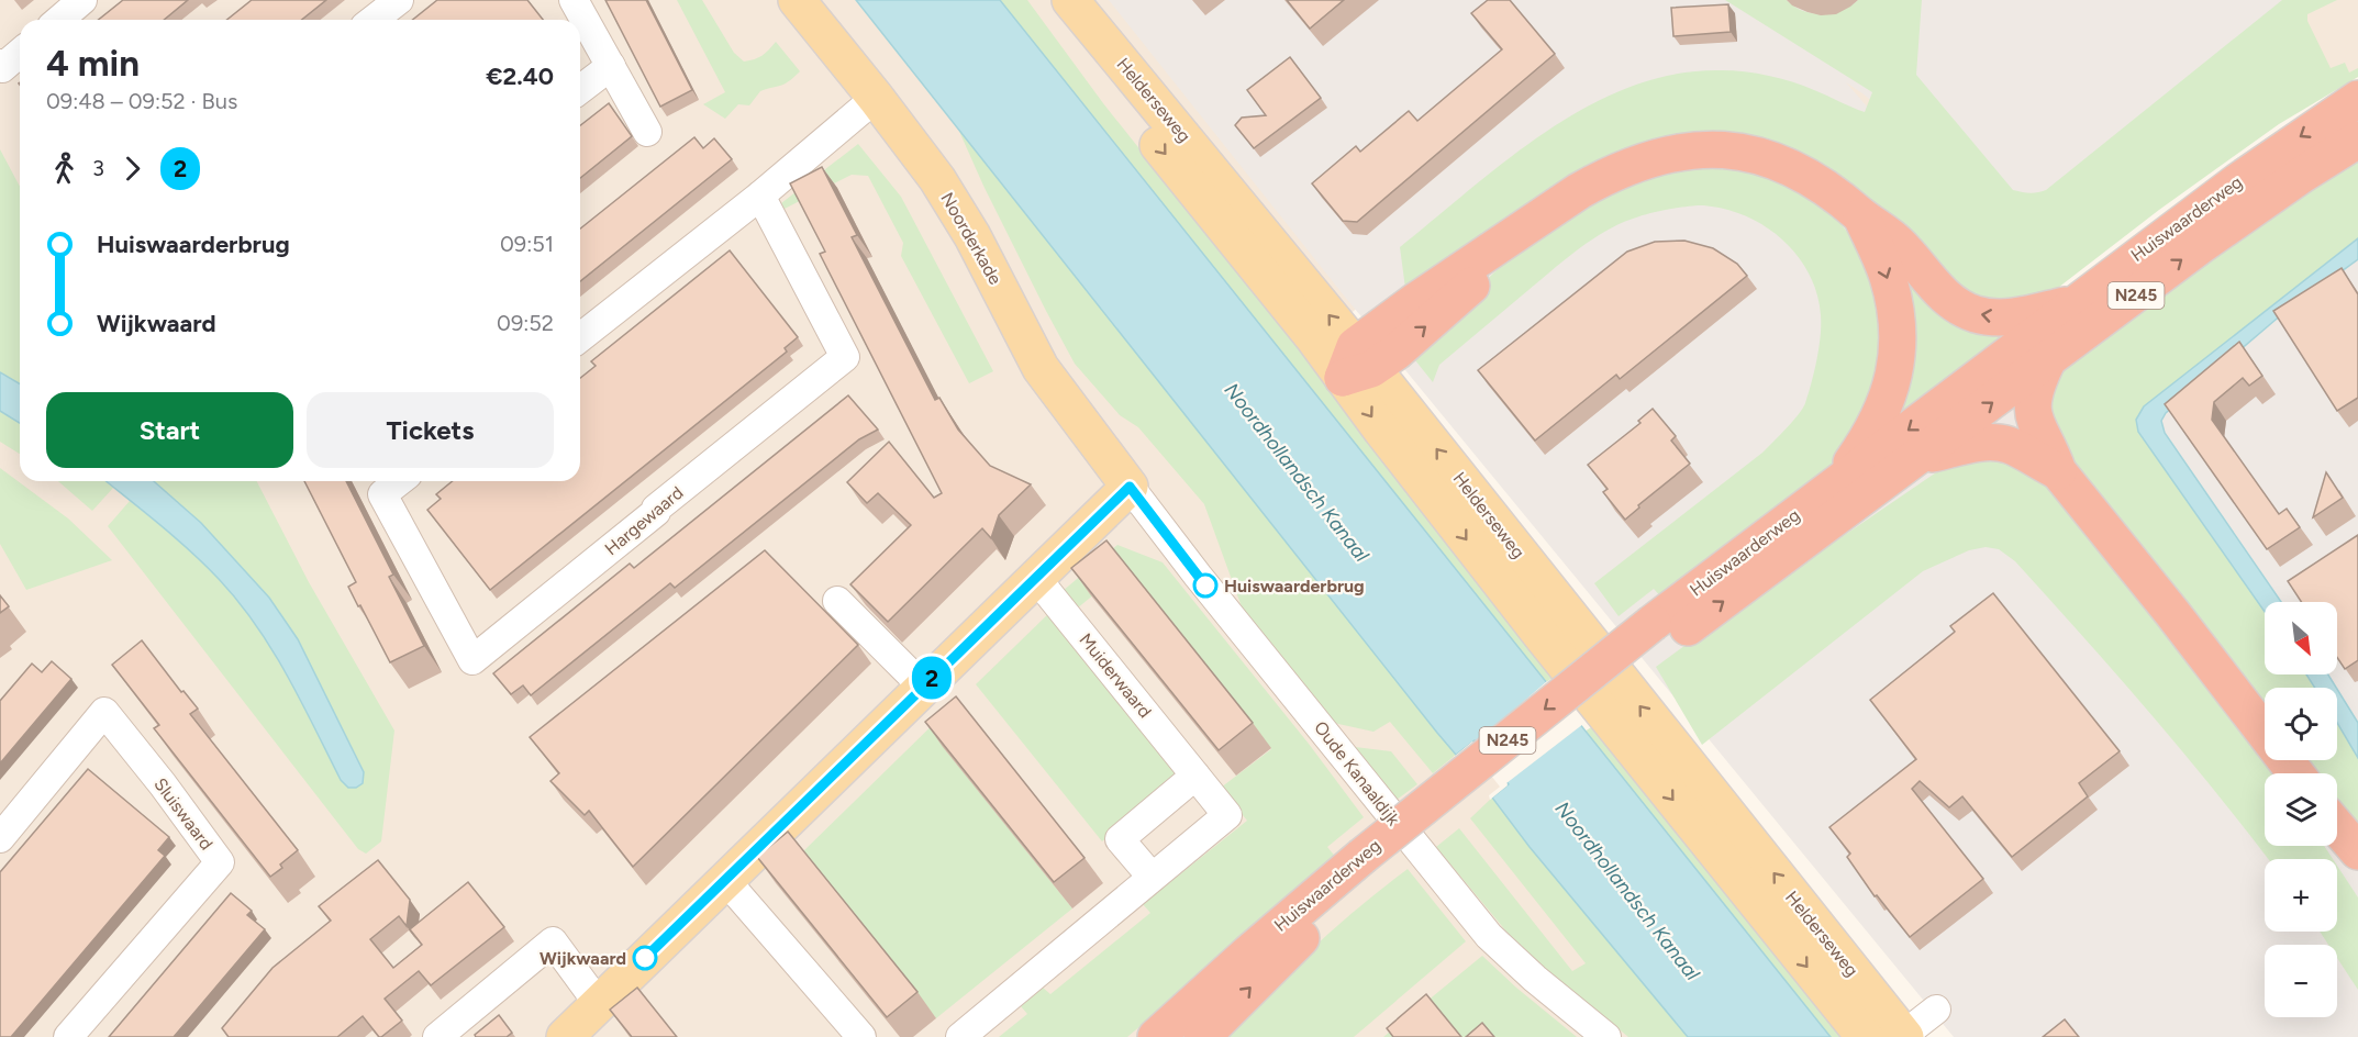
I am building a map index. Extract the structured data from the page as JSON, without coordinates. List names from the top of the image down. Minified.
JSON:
{"streets":{"highway":["Huiswaarderweg","N245"],"main road":["Helderseweg","Noorderkade"],"street":["Hargewaard","Muiderwaard","Oude Kanaaldijk","Sluiswaard"]},"crossings":[["Noorderkade","Oude Kanaaldijk"]],"water":["Noordhollandsch Kanaal"],"places":["Huiswaarderbrug","Wijkwaard"],"lines":["bus line 2"],"north":"bottom right","page":{"on_map":"2","heading":["4 min","09:48 – 09:52 · Bus","€2.40"],"legs":["3","2"],"list":[{"name":"Huiswaarderbrug","value":"09:51"},{"name":"Wijkwaard","value":"09:52"}],"buttons":["Start","Tickets"],"map_buttons":["+","−"]}}
